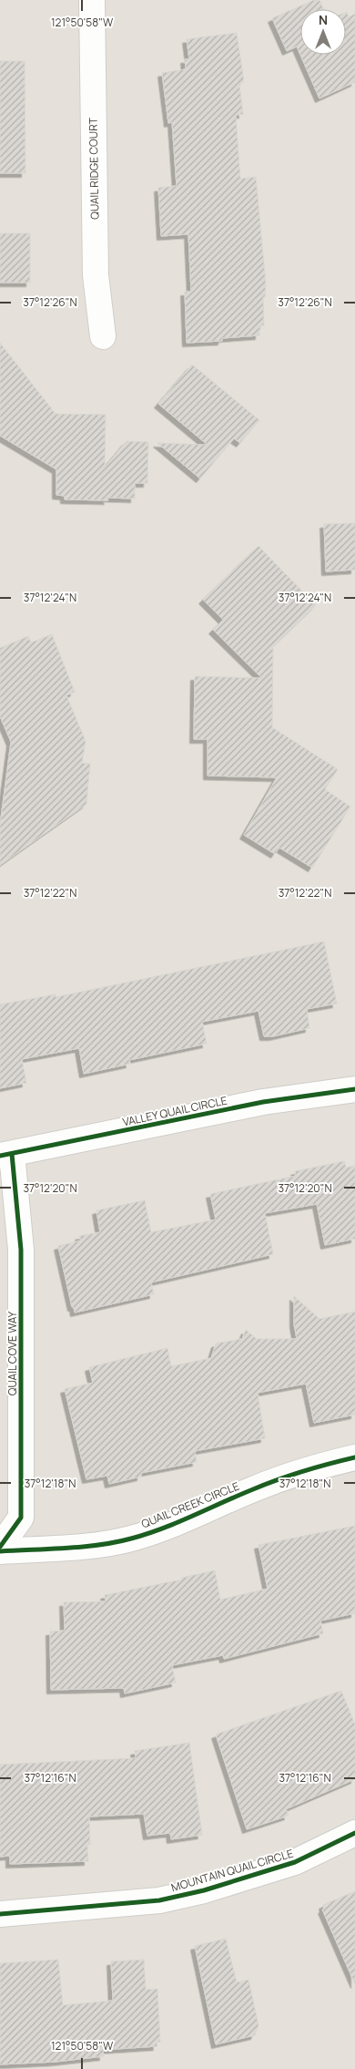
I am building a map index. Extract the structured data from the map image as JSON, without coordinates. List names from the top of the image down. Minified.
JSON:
{"streets":{"street":["QUAIL RIDGE COURT","VALLEY QUAIL CIRCLE","QUAIL COVE WAY","QUAIL CREEK CIRCLE","MOUNTAIN QUAIL CIRCLE"]},"crossings":[["VALLEY QUAIL CIRCLE","QUAIL COVE WAY"]],"north":"top","coordinates":["121°50'58\"W","37°12'26\"N","37°12'24\"N","37°12'22\"N","37°12'20\"N","37°12'18\"N","37°12'16\"N"]}
